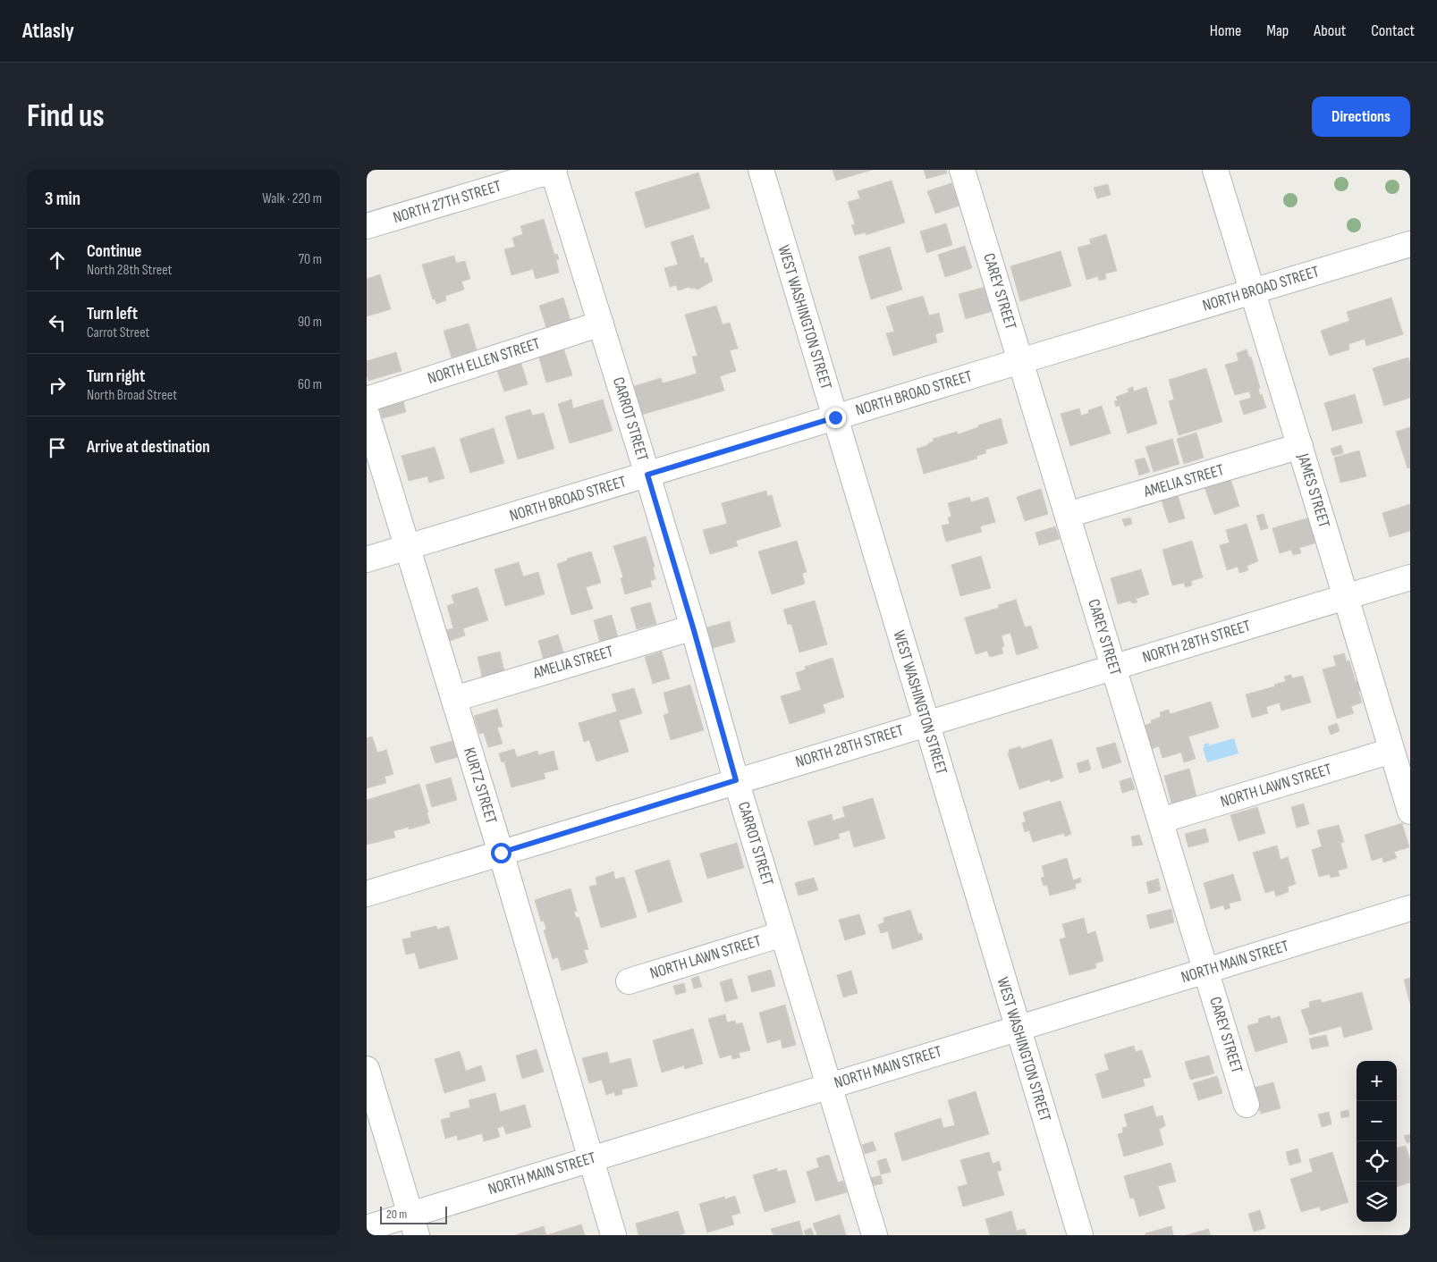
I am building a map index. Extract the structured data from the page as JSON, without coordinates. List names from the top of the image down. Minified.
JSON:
{"streets":{"street":["NORTH 27TH STREET","NORTH BROAD STREET","CAREY STREET","WEST WASHINGTON STREET","NORTH ELLEN STREET","CARROT STREET","AMELIA STREET","JAMES STREET","NORTH 28TH STREET","KURTZ STREET","NORTH LAWN STREET","NORTH MAIN STREET"]},"crossings":[["NORTH 27TH STREET","CARROT STREET"],["NORTH BROAD STREET","CAREY STREET"],["NORTH BROAD STREET","WEST WASHINGTON STREET"],["NORTH BROAD STREET","CARROT STREET"],["NORTH BROAD STREET","JAMES STREET"],["NORTH BROAD STREET","KURTZ STREET"],["CAREY STREET","AMELIA STREET"],["CAREY STREET","NORTH 28TH STREET"],["CAREY STREET","NORTH LAWN STREET"],["CAREY STREET","NORTH MAIN STREET"],["WEST WASHINGTON STREET","NORTH 28TH STREET"],["WEST WASHINGTON STREET","NORTH MAIN STREET"],["NORTH ELLEN STREET","CARROT STREET"],["CARROT STREET","AMELIA STREET"],["CARROT STREET","NORTH 28TH STREET"],["CARROT STREET","NORTH LAWN STREET"],["CARROT STREET","NORTH MAIN STREET"],["AMELIA STREET","JAMES STREET"],["AMELIA STREET","KURTZ STREET"],["JAMES STREET","NORTH 28TH STREET"],["JAMES STREET","NORTH LAWN STREET"],["NORTH 28TH STREET","KURTZ STREET"],["KURTZ STREET","NORTH MAIN STREET"]],"scale_bar":"20 m","page":{"header":"Atlasly","nav":["Home","Map","About","Contact"],"buttons":"Directions","title":"Find us","heading":["3 min","Walk · 220 m"],"list":[["Continue","North 28th Street","70 m"],["Turn left","Carrot Street","90 m"],["Turn right","North Broad Street","60 m"],"Arrive at destination"],"map_buttons":["+","−"],"scale":"20 m"}}
